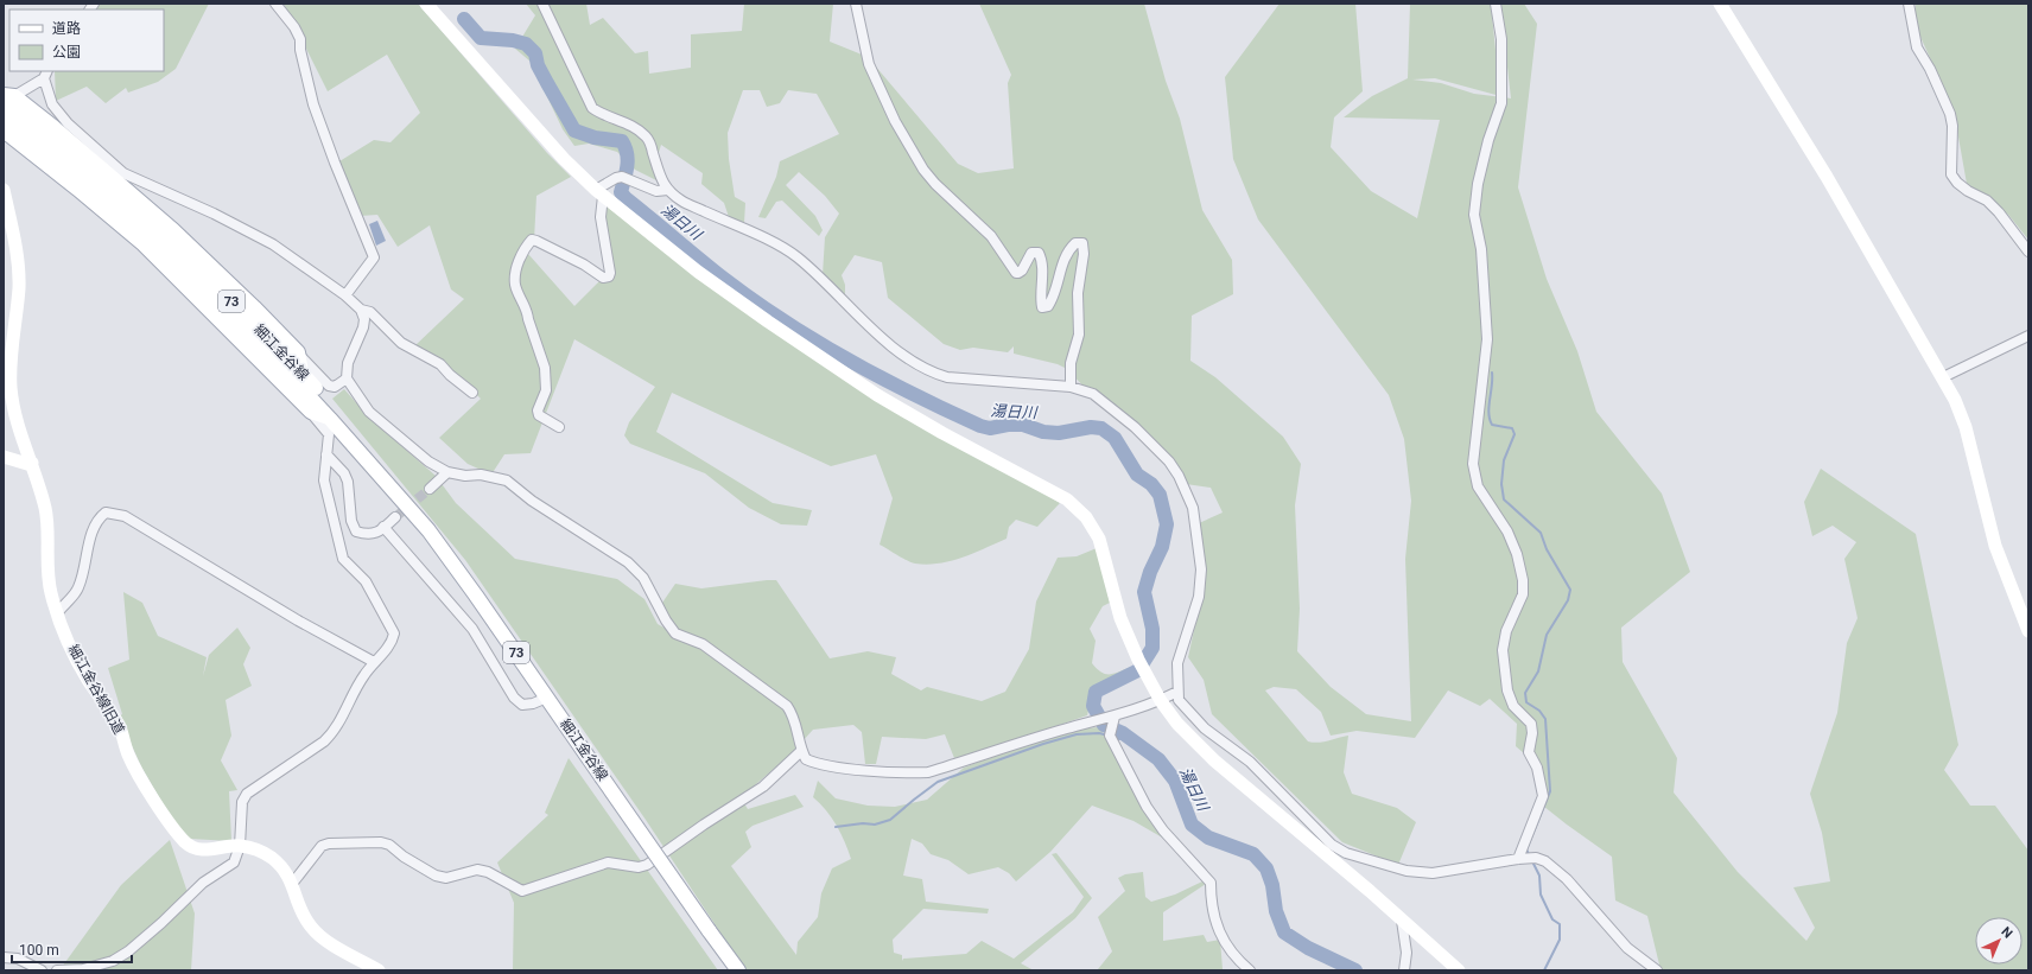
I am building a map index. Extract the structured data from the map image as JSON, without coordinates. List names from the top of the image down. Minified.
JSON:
{"streets":{"main road":["73","細江金谷線"],"street":["細江金谷線旧道"]},"crossings":[["73","細江金谷線"]],"water":["湯日川"],"legend":["道路","公園"],"scale_bar":"100 m","north":"top right"}
